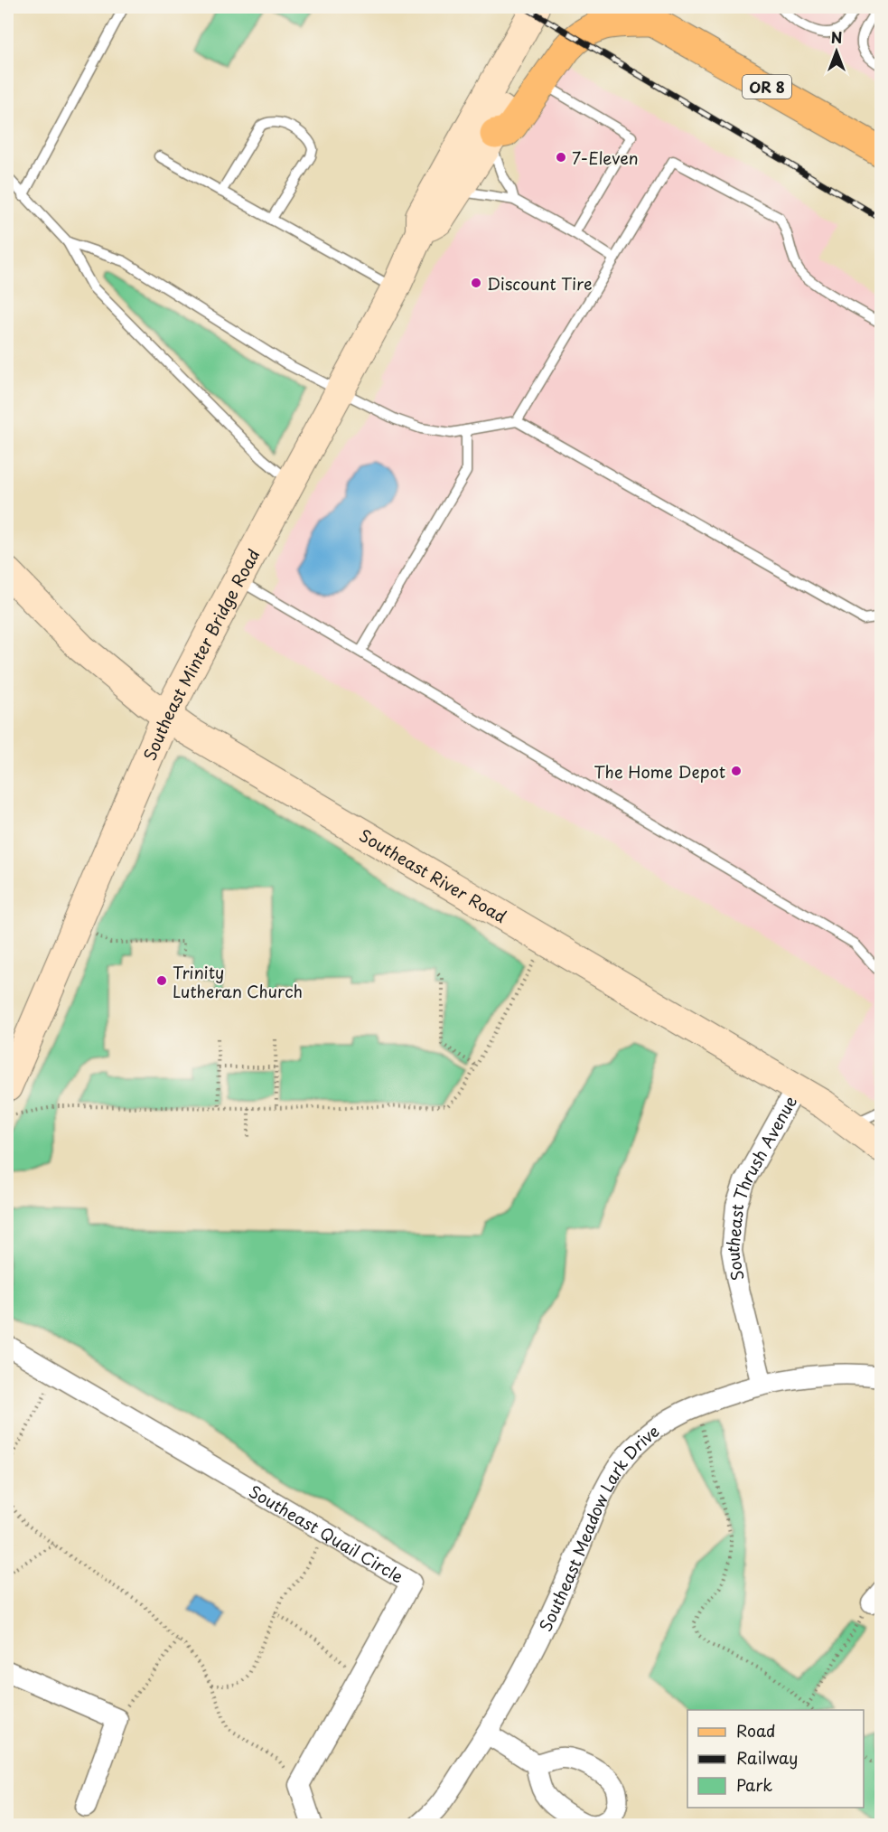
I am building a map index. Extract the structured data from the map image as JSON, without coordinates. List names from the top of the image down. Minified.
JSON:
{"streets":{"main road":["OR 8","Southeast Minter Bridge Road","Southeast River Road"],"street":["Southeast Thrush Avenue","Southeast Meadow Lark Drive","Southeast Quail Circle"]},"crossings":[["Southeast Minter Bridge Road","Southeast River Road"],["Southeast River Road","Southeast Thrush Avenue"],["Southeast Thrush Avenue","Southeast Meadow Lark Drive"]],"places":["7-Eleven","Discount Tire","The Home Depot","Trinity Lutheran Church"],"legend":["Road","Railway","Park"],"north":"top"}
